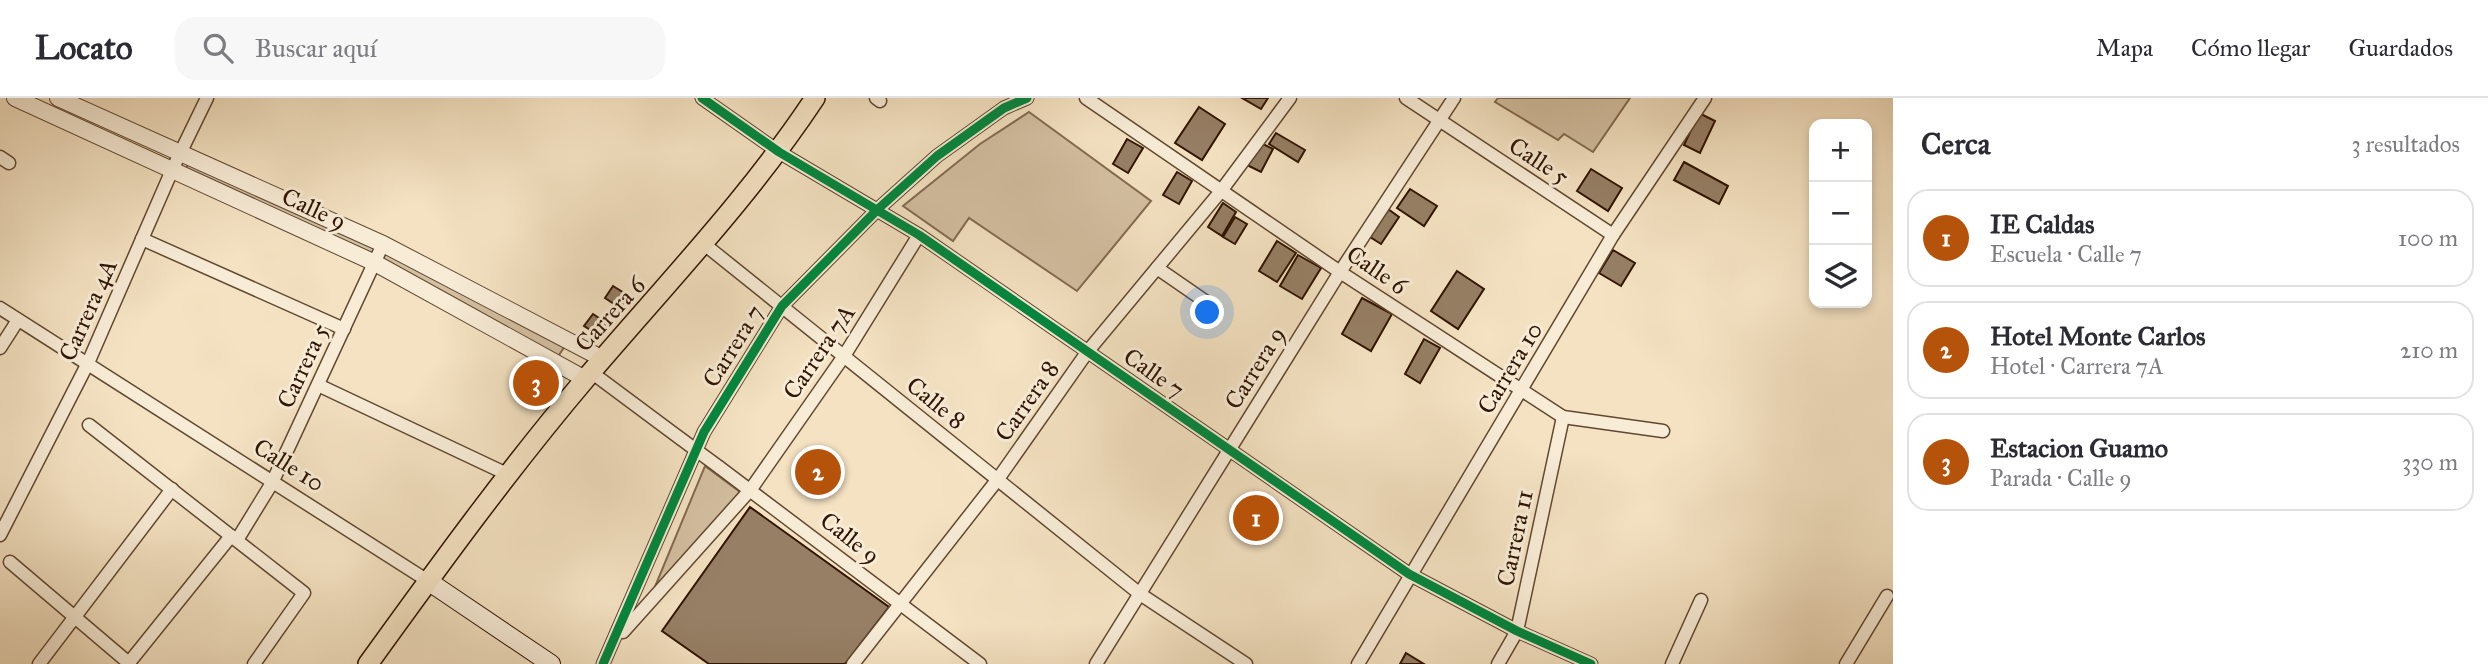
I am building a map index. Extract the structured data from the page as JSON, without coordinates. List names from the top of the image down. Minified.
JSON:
{"streets":{"main road":["Carrera 6","Calle 10"],"street":["Calle 5","Calle 9","Calle 6","Carrera 4A","Carrera 7","Carrera 7A","Carrera 5","Carrera 9","Carrera 10","Calle 7","Carrera 8","Calle 8","Carrera 11"]},"crossings":[["Calle 5","Carrera 9"],["Calle 5","Carrera 10"],["Calle 9","Carrera 4A"],["Calle 9","Carrera 6"],["Calle 9","Carrera 7A"],["Calle 9","Carrera 5"],["Calle 9","Carrera 8"],["Calle 6","Carrera 9"],["Calle 6","Carrera 10"],["Calle 6","Carrera 8"],["Calle 6","Carrera 11"],["Carrera 4A","Calle 10"],["Carrera 6","Calle 7"],["Carrera 6","Calle 8"],["Carrera 6","Calle 10"],["Carrera 7","Carrera 7A"],["Carrera 7","Calle 7"],["Carrera 7","Calle 8"],["Carrera 7A","Calle 7"],["Carrera 7A","Calle 8"],["Carrera 5","Calle 10"],["Carrera 9","Calle 7"],["Carrera 9","Calle 8"],["Carrera 10","Calle 7"],["Calle 7","Carrera 8"],["Calle 7","Carrera 11"],["Carrera 8","Calle 8"]],"page":{"header":"Locato","search":"Buscar aquí","nav":["Mapa","Cómo llegar","Guardados"],"heading":["Cerca","3 resultados"],"map_buttons":["+","−"],"list":[{"mark":"1","name":"IE Caldas","note":"Escuela · Calle 7","value":"100 m"},{"mark":"2","name":"Hotel Monte Carlos","note":"Hotel · Carrera 7A","value":"210 m"},{"mark":"3","name":"Estacion Guamo","note":"Parada · Calle 9","value":"330 m"}],"pins":["3","2","1"]}}
